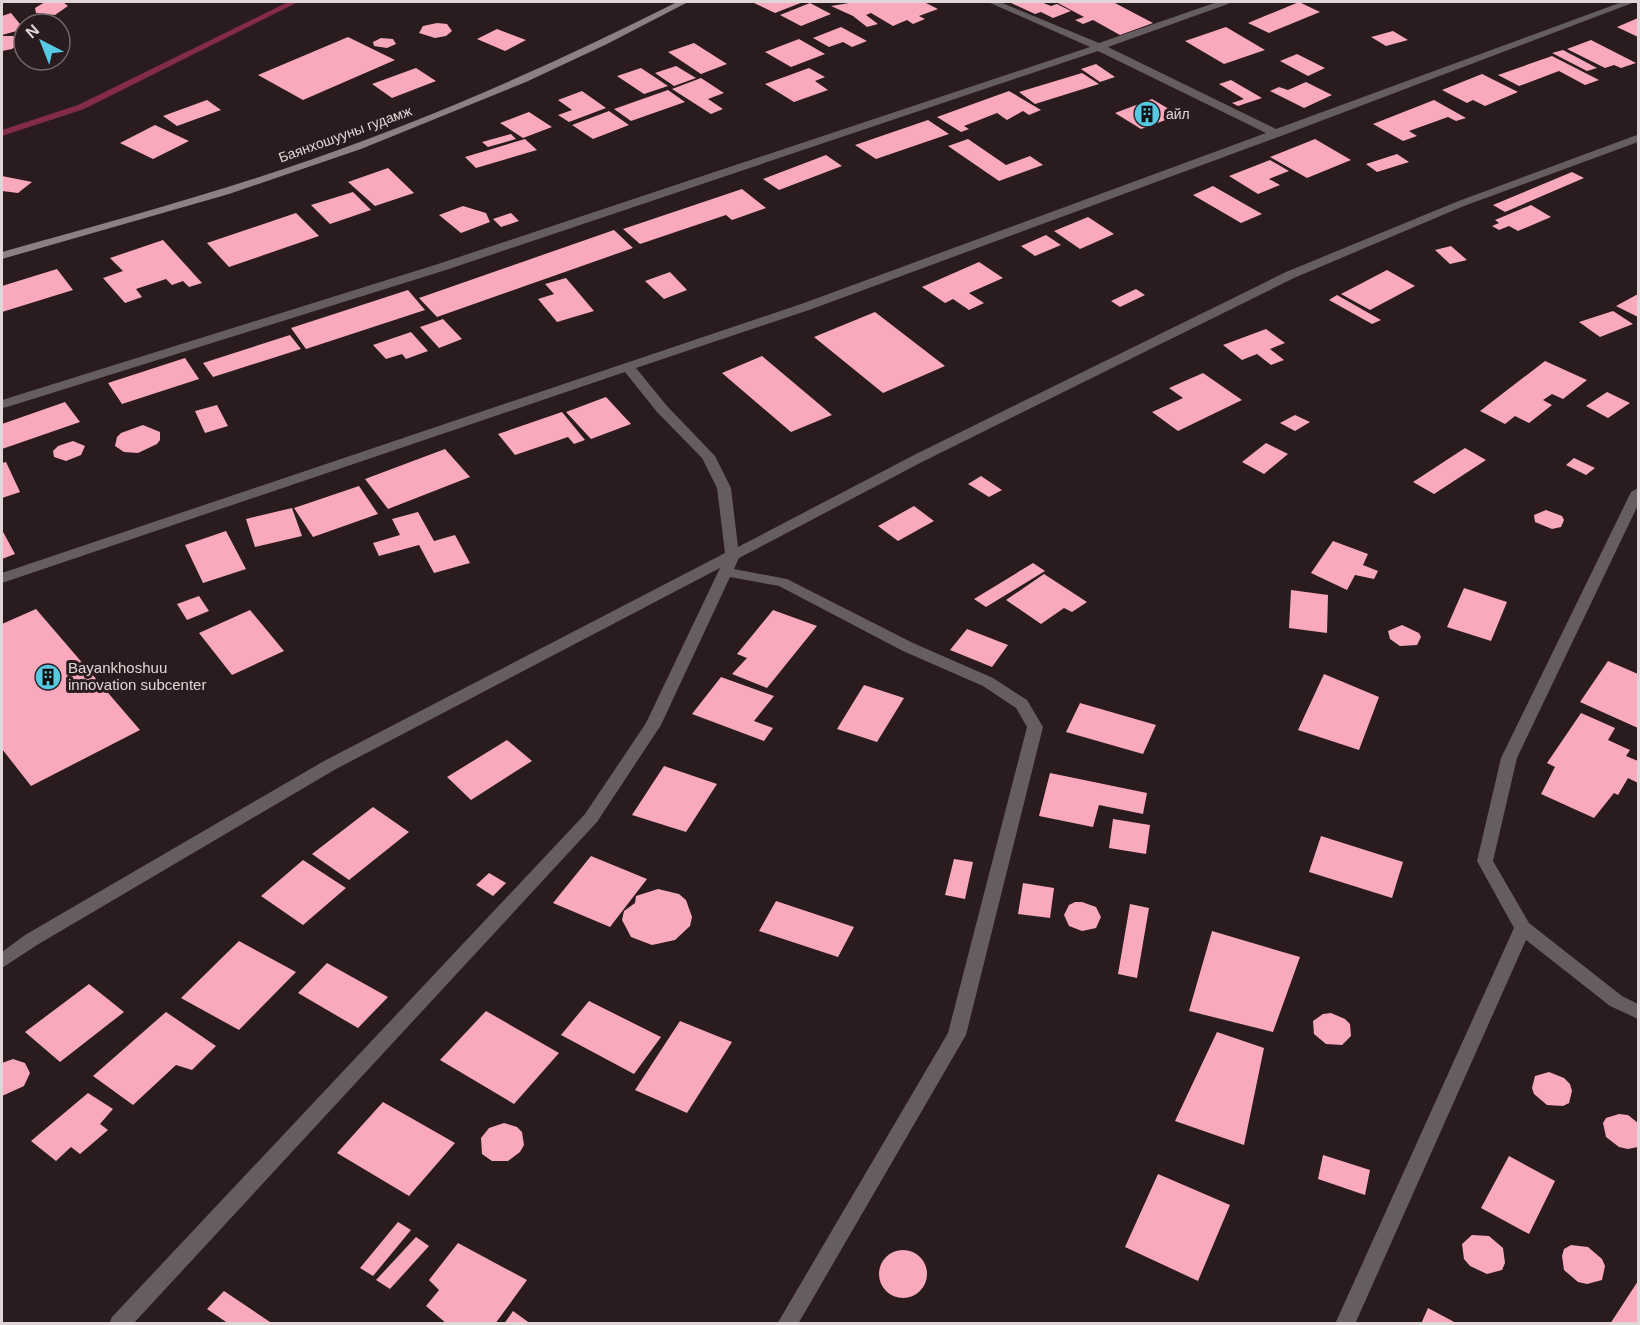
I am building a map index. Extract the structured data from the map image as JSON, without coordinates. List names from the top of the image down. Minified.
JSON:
{"streets":{"main road":["Баянхошууны гудамж"]},"places":{"building":["айл","Bayankhoshuu innovation subcenter"]},"north":"top left"}
